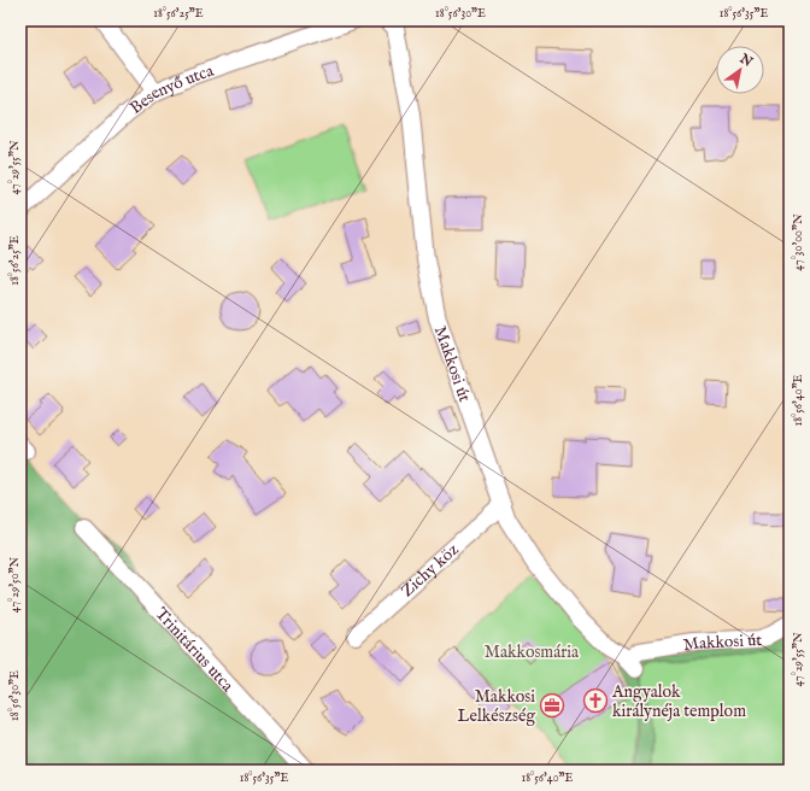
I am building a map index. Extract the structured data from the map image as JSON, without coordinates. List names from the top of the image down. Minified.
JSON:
{"streets":{"street":["Besenyő utca","Makkosi út","Zichy köz","Trinitárius utca"]},"crossings":[["Makkosi út","Zichy köz"]],"parks":["Makkosmária"],"places":{"church":["Angyalok királynéja templom"],"office":["Makkosi Lelkészség"]},"north":"top right","coordinates":["18°56'25\"E","18°56'30\"E","18°56'35\"E","47°29'55\"N","47°30'00\"N","18°56'40\"E","47°29'50\"N"]}
